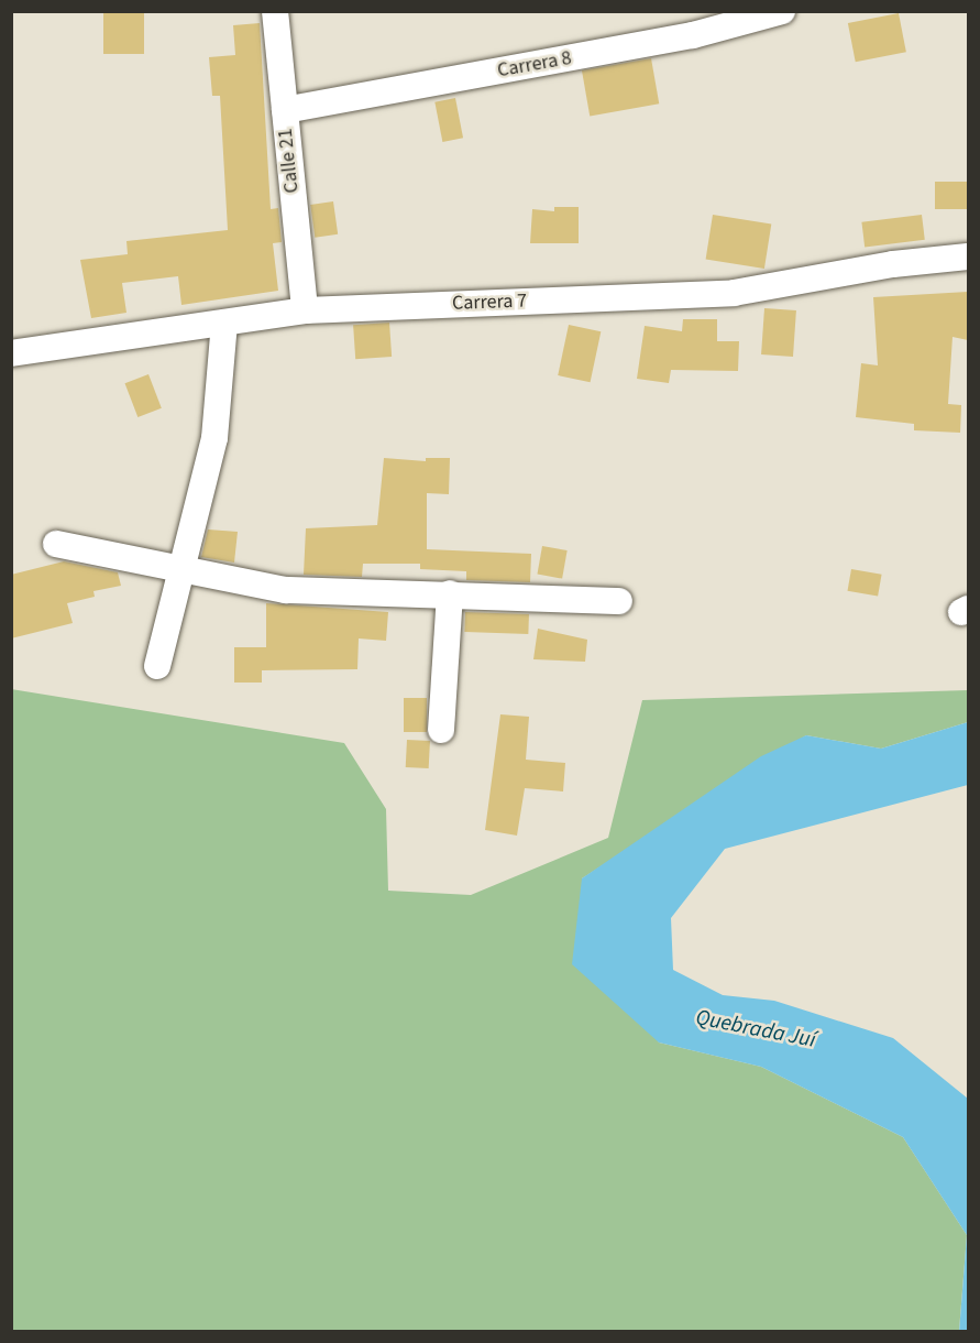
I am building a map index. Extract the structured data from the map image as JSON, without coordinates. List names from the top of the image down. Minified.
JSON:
{"streets":{"street":["Carrera 8","Calle 21","Carrera 7"]},"crossings":[["Carrera 8","Calle 21"],["Calle 21","Carrera 7"]],"water":["Quebrada Juí"]}
